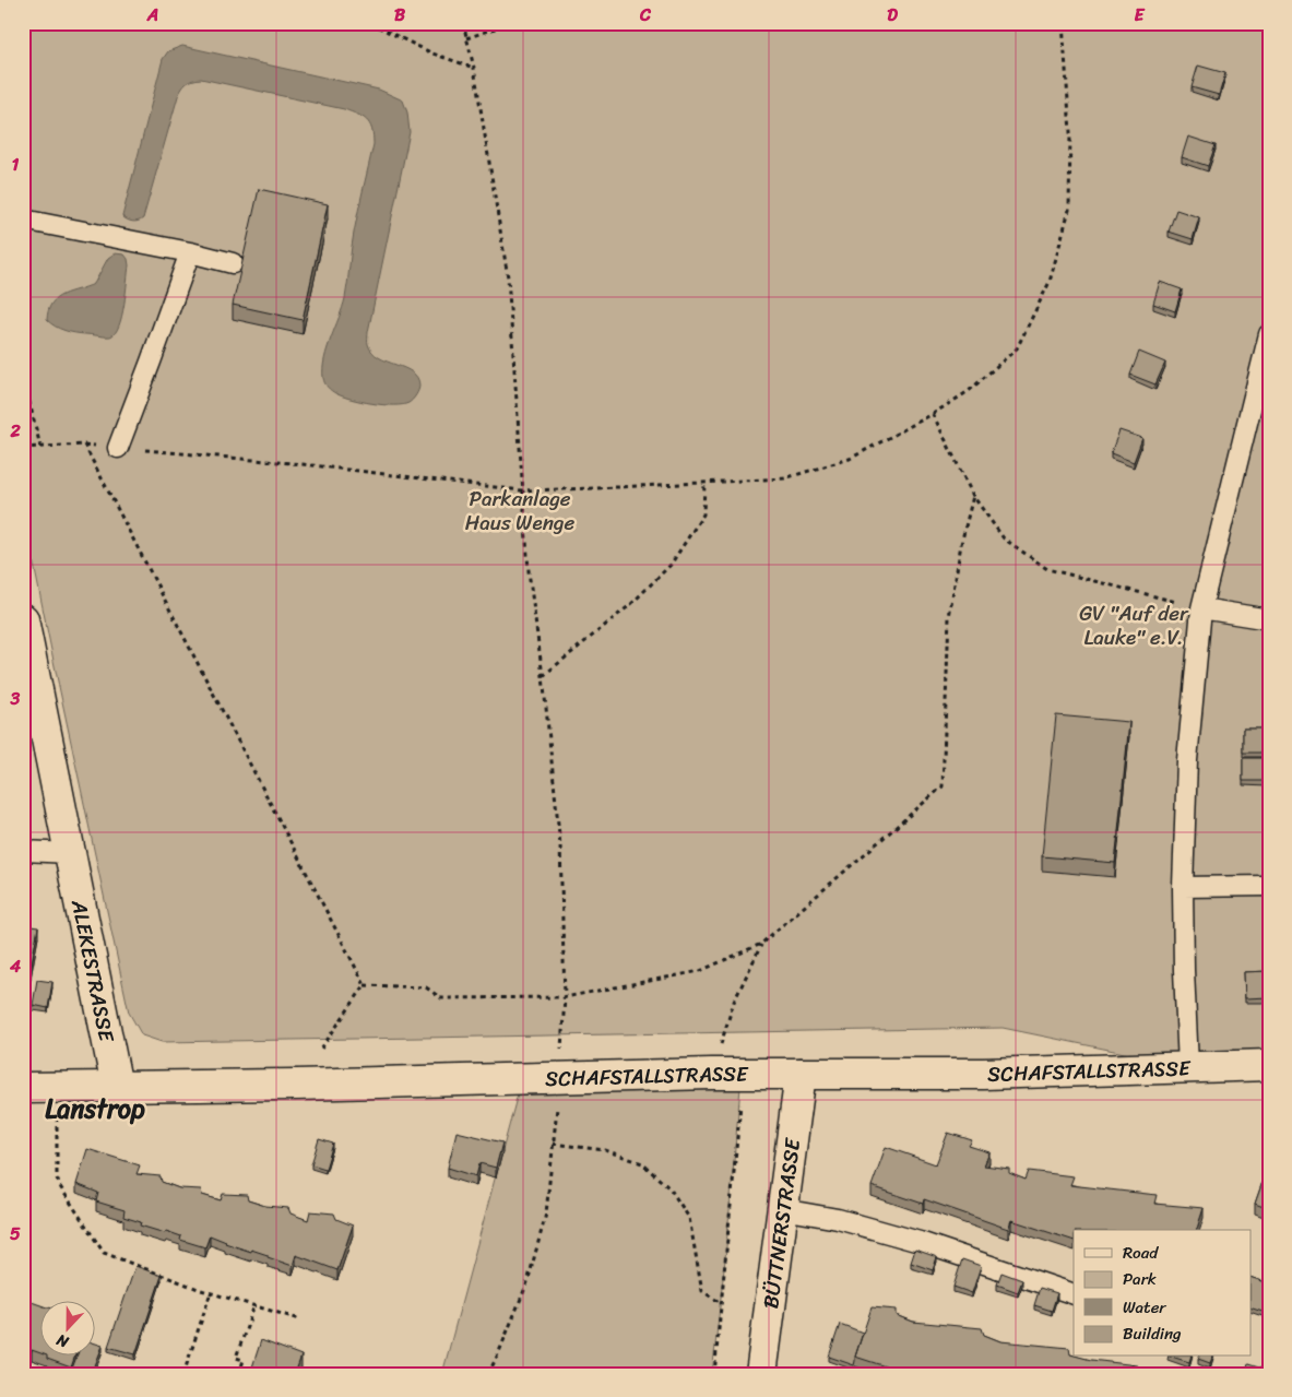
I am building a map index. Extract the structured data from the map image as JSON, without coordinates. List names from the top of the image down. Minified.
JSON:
{"streets":{"street":["ALEKESTRASSE","SCHAFSTALLSTRASSE","BÜTTNERSTRASSE"]},"crossings":[["ALEKESTRASSE","SCHAFSTALLSTRASSE"],["SCHAFSTALLSTRASSE","BÜTTNERSTRASSE"]],"districts":["Lanstrop"],"parks":["Parkanlage Haus Wenge","GV \"Auf der Lauke\" e.V."],"legend":["Road","Park","Water","Building"],"north":"bottom","grid":{"columns":["A","B","C","D","E"],"rows":["1","2","3","4","5"]}}
